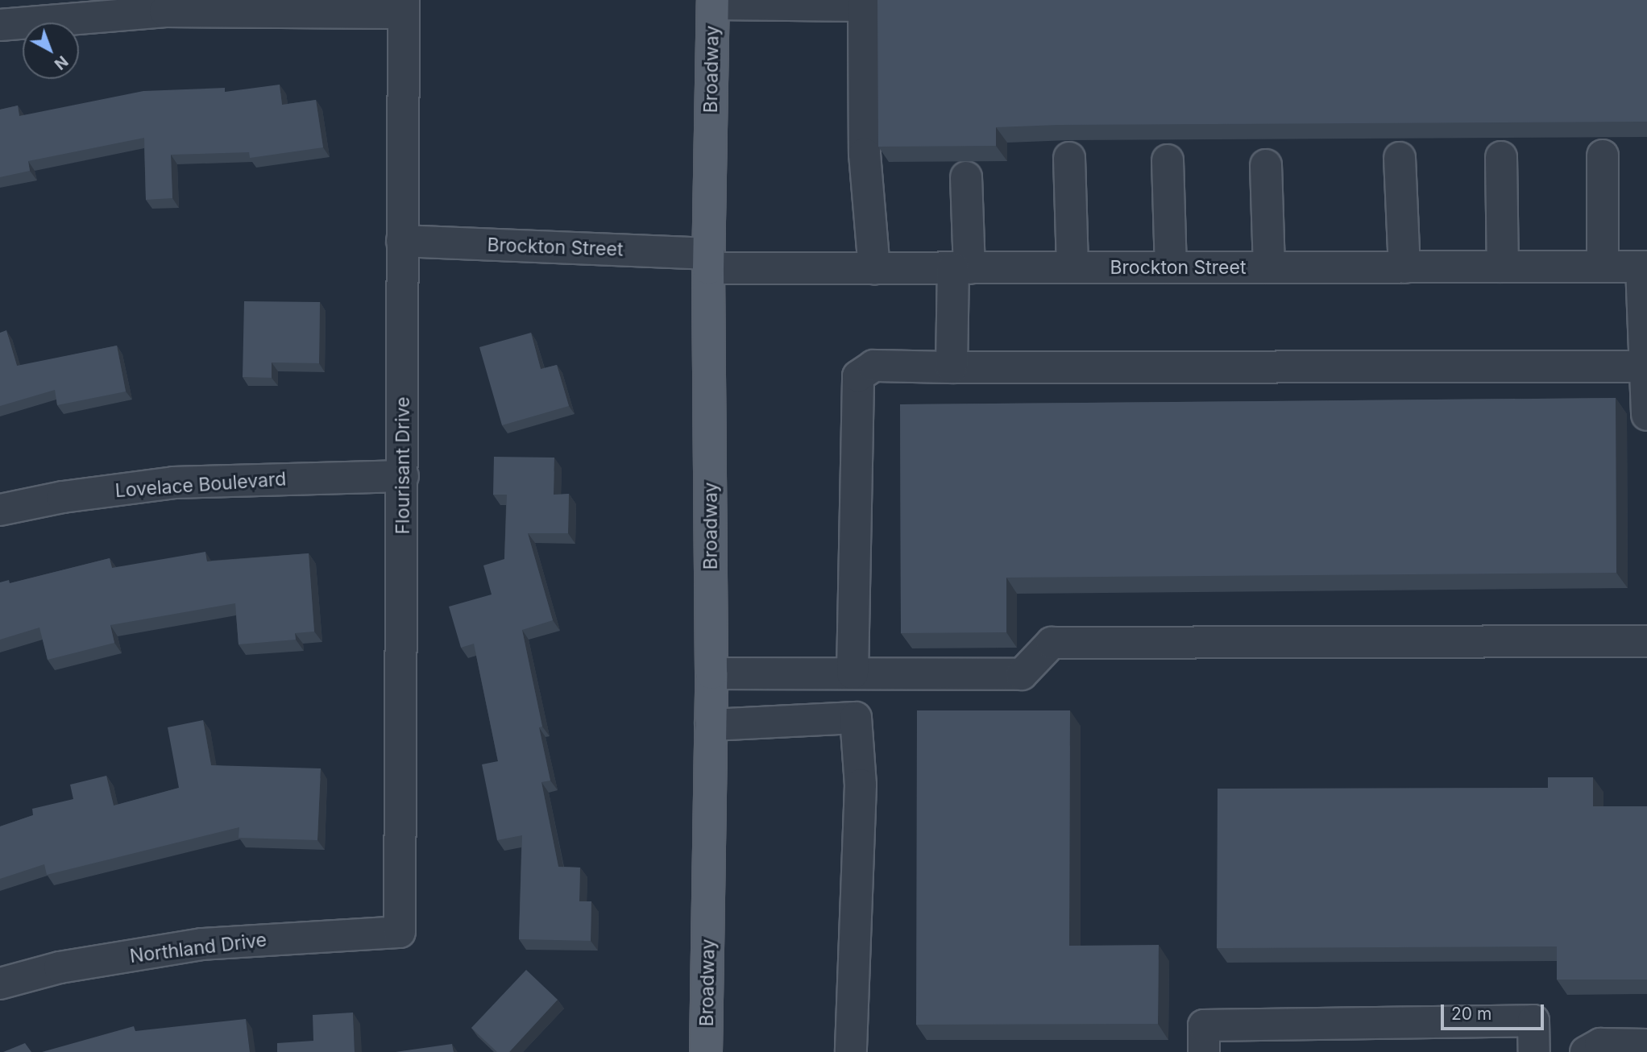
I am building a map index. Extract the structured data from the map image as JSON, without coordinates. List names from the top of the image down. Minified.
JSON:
{"streets":{"main road":["Broadway"],"street":["Brockton Street","Flourisant Drive","Lovelace Boulevard","Northland Drive"]},"crossings":[["Broadway","Brockton Street"],["Brockton Street","Flourisant Drive"],["Flourisant Drive","Lovelace Boulevard"],["Flourisant Drive","Northland Drive"]],"scale_bar":"20 m","north":"bottom right"}
